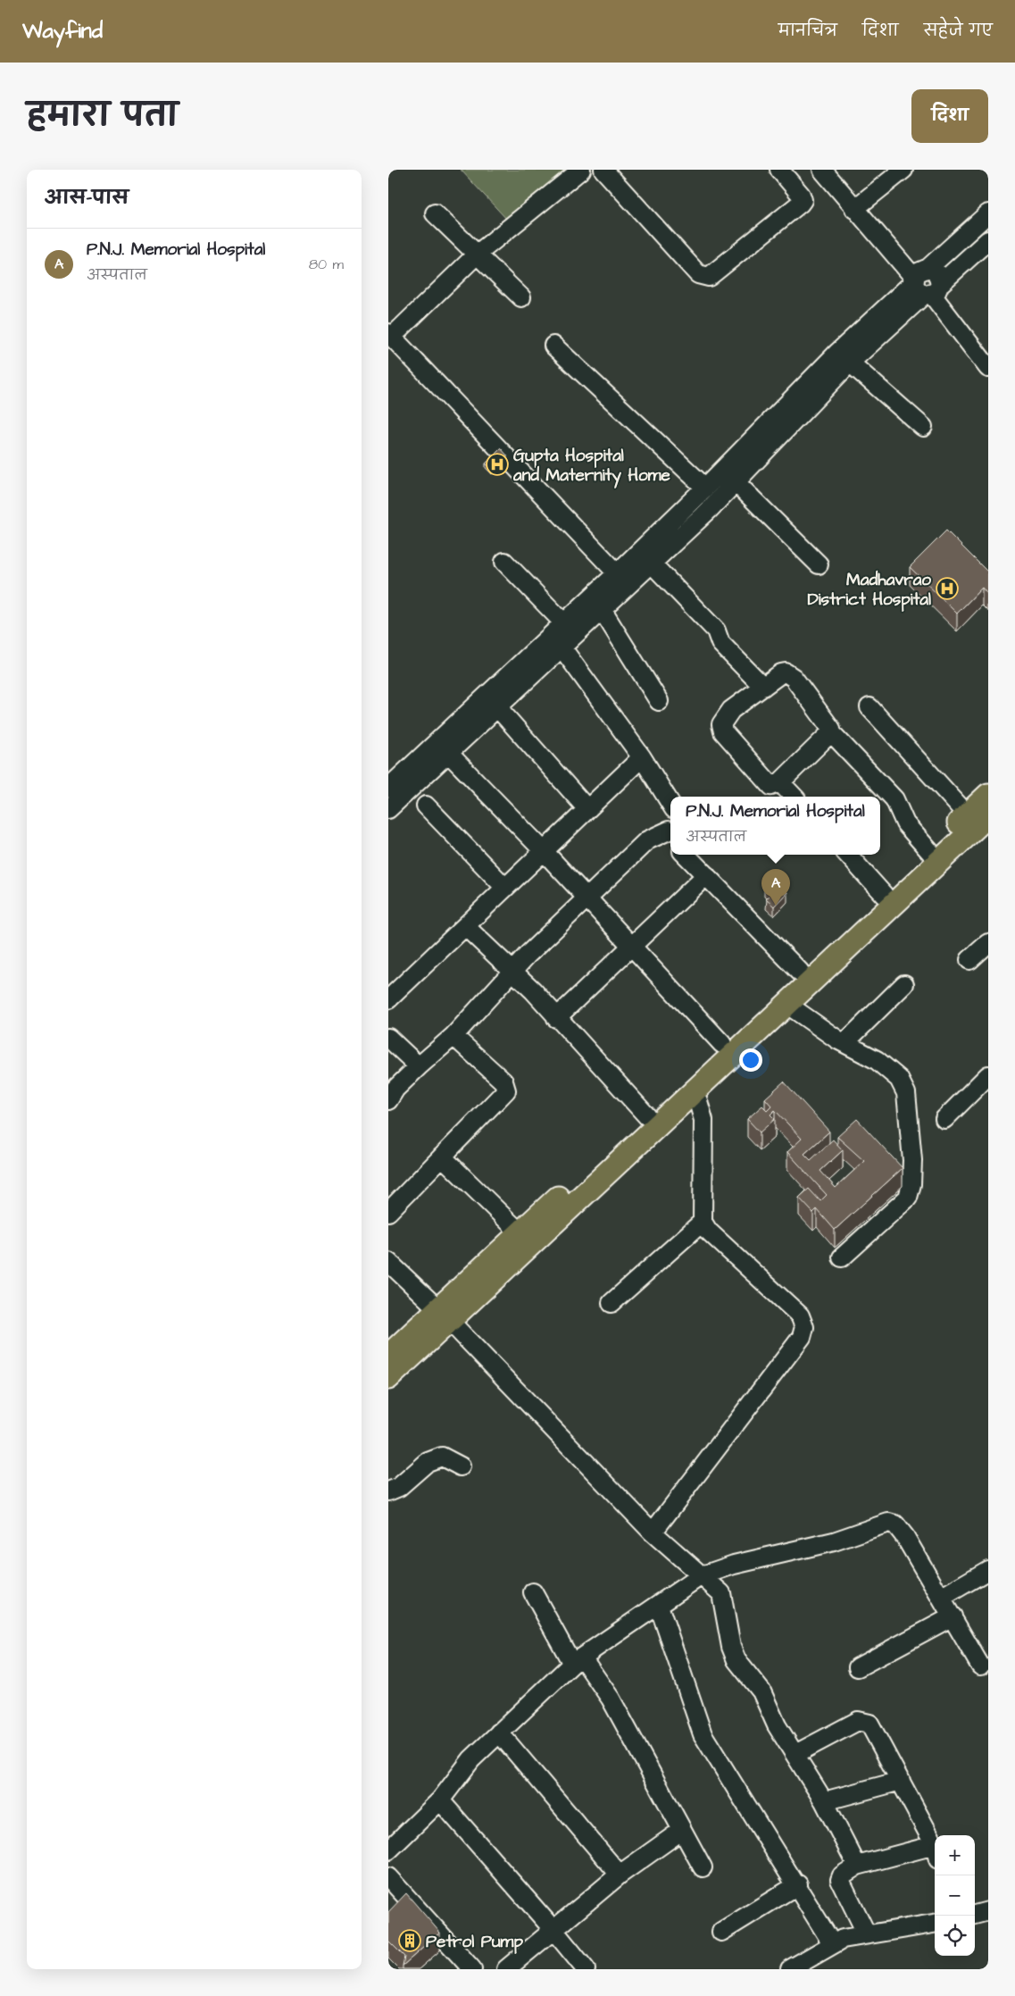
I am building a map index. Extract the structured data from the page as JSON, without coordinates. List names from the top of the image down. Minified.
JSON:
{"places":{"hospital":["Gupta Hospital and Maternity Home","Madhavrao District Hospital"],"building":["Petrol Pump"]},"page":{"header":"Wayfind","nav":["मानचित्र","दिशा","सहेजे गए"],"title":"हमारा पता","buttons":"दिशा","heading":"आस-पास","list":[{"mark":"A","name":"P.N.J. Memorial Hospital","note":"अस्पताल","value":"80 m"}],"popup":["P.N.J. Memorial Hospital","अस्पताल"],"pins":"A","map_buttons":["+","−"]}}
